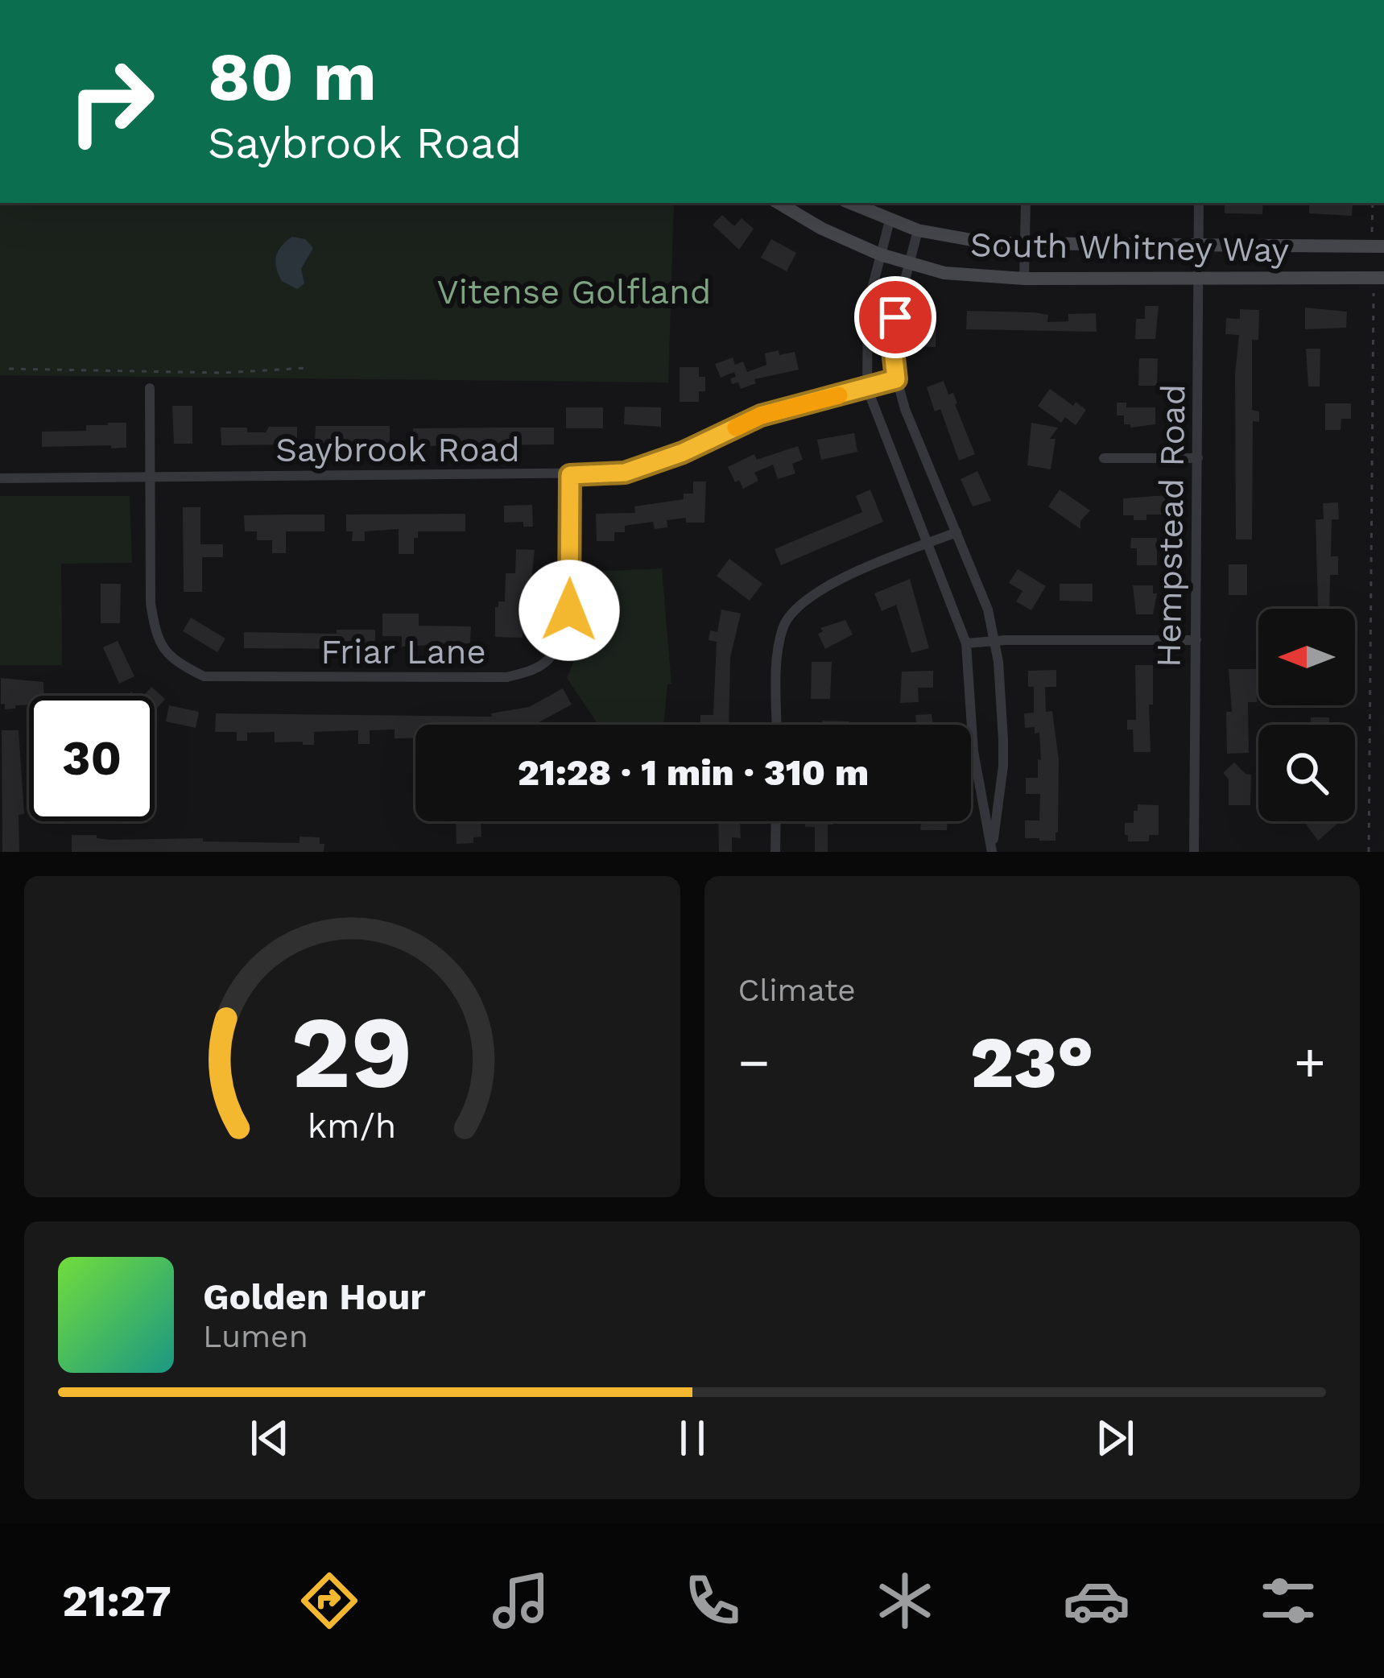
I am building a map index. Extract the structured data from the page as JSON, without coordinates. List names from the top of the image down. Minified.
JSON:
{"streets":{"main road":["South Whitney Way"],"street":["Saybrook Road","Hempstead Road","Friar Lane"]},"crossings":[["South Whitney Way","Hempstead Road"],["Saybrook Road","Friar Lane"]],"parks":["Vitense Golfland"],"north":"left","page":{"turn":["80 m","Saybrook Road"],"limit":"30","trip":"21:28 · 1 min · 310 m","tile":"Climate","heat":["−","23°","+"],"song":["Golden Hour","Lumen"],"tabs":"21:27","gauge":["29","km/h"]}}
